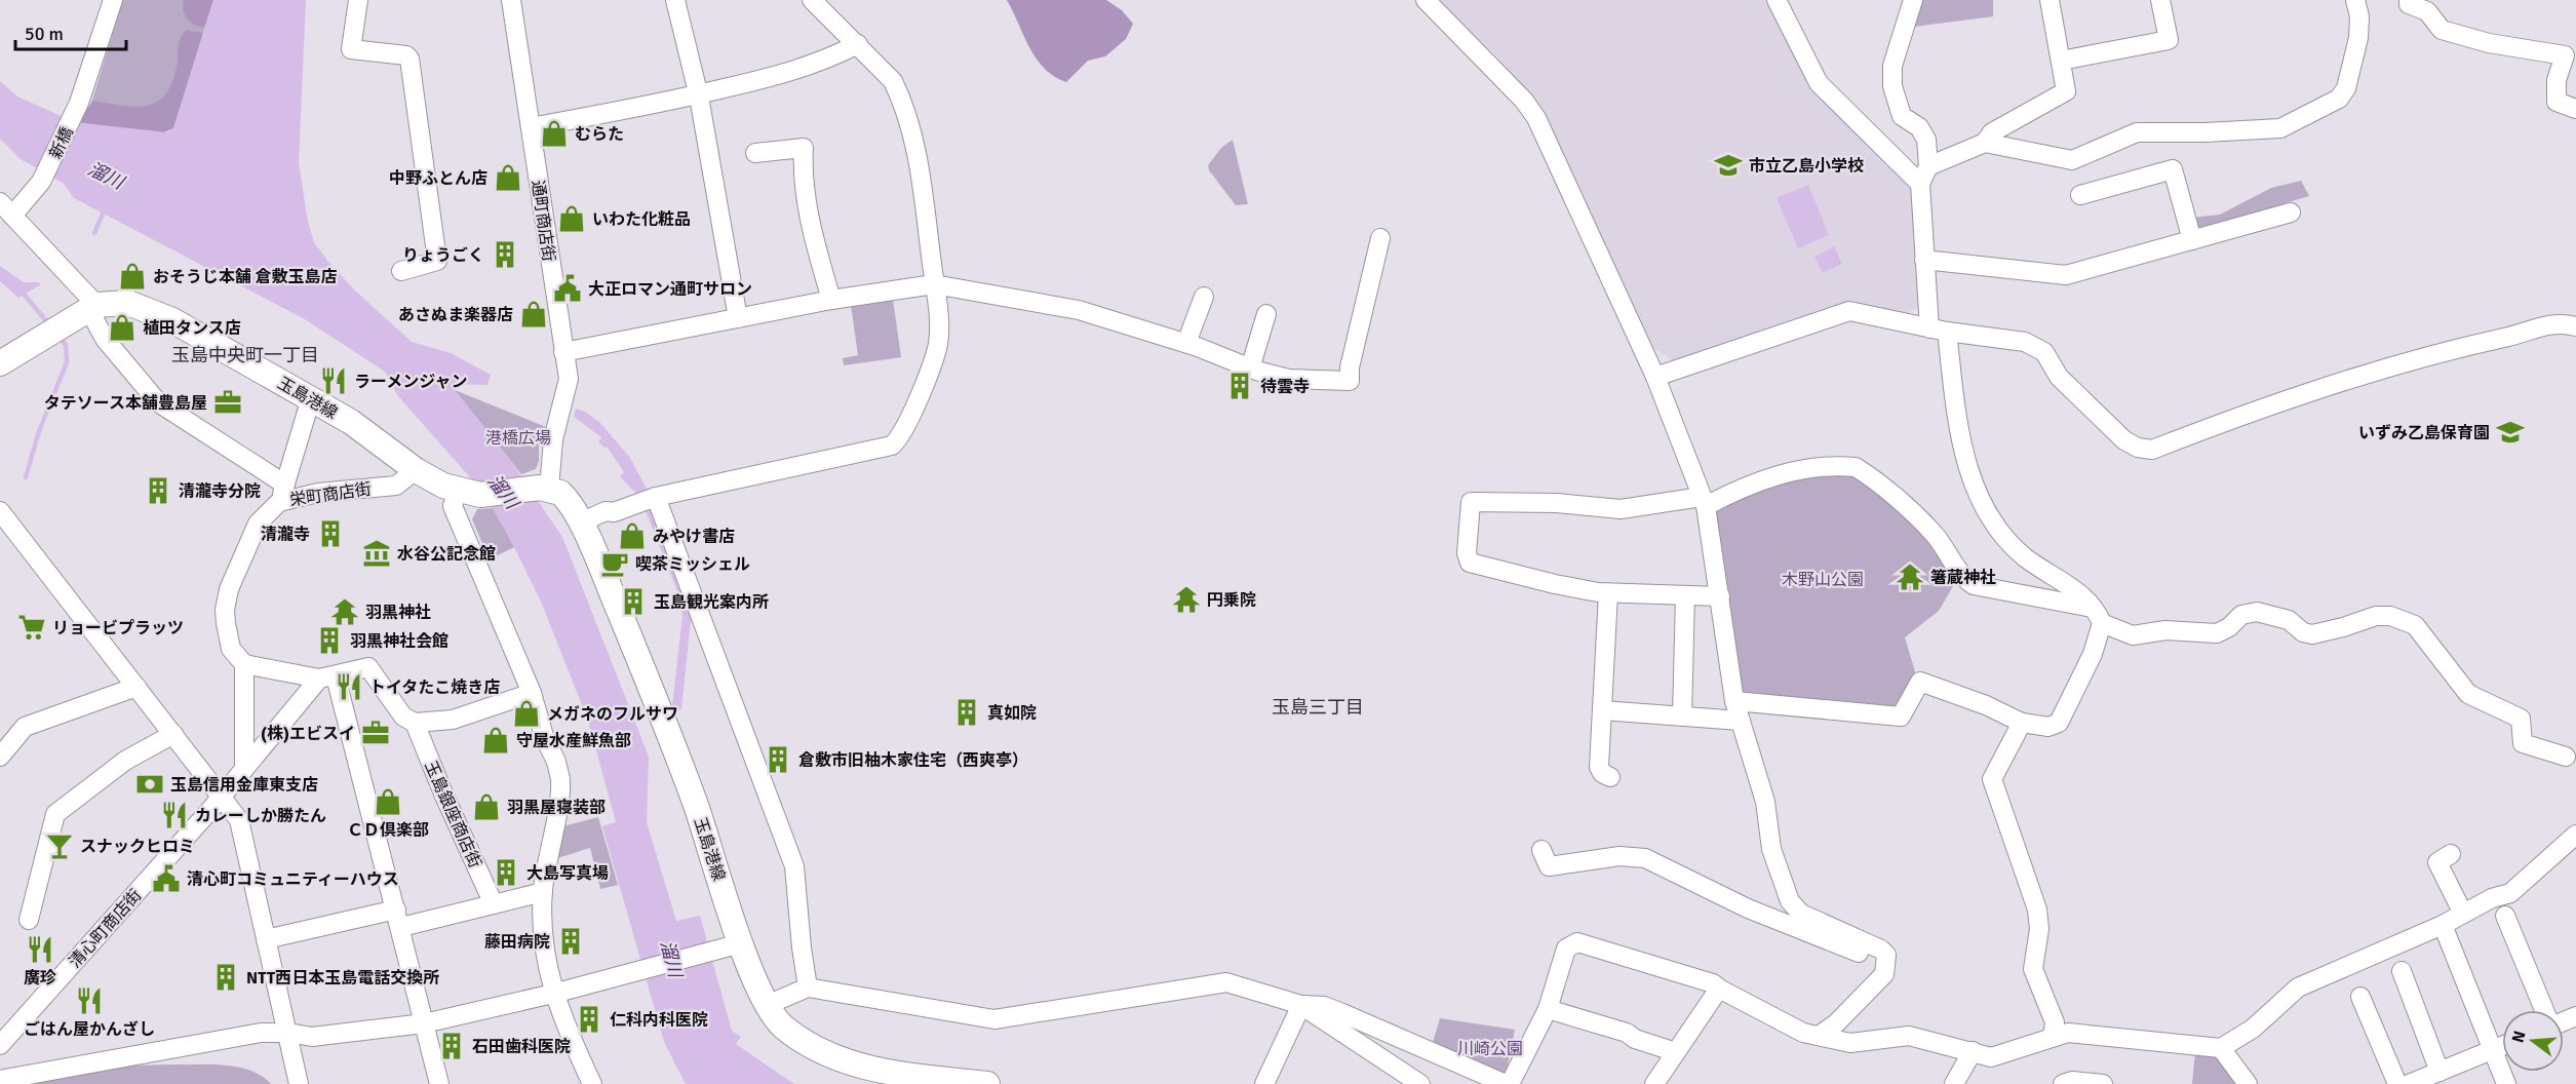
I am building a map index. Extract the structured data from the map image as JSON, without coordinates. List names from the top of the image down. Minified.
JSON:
{"streets":{"main road":["玉島港線"],"street":["新橋","通町商店街","栄町商店街","玉島銀座商店街","清心町商店街"]},"crossings":[["通町商店街","玉島港線"],["玉島港線","栄町商店街"],["玉島銀座商店街","清心町商店街"]],"districts":["玉島中央町一丁目","玉島三丁目"],"water":["溜川"],"parks":["港橋広場","木野山公園","川崎公園"],"places":{"shop":["むらた","中野ふとん店","いわた化粧品","おそうじ本舗 倉敷玉島店","あさぬま楽器店","植田タンス店","みやけ書店","メガネのフルサワ","守屋水産鮮魚部","ＣＤ倶楽部","羽黒屋寝装部"],"school or university":["市立乙島小学校","いずみ乙島保育園"],"building":["りょうごく","待雲寺","清瀧寺分院","清瀧寺","玉島観光案内所","羽黒神社会館","真如院","倉敷市旧柚木家住宅（西爽亭）","大島写真場","藤田病院","NTT西日本玉島電話交換所","仁科内科医院","石田歯科医院"],"public building":["大正ロマン通町サロン","清心町コミュニティーハウス"],"restaurant":["ラーメンジャン","トイタたこ焼き店","カレーしか勝たん","廣珍","ごはん屋かんざし"],"office":["タテソース本舗豊島屋","(株)エビスイ"],"museum":["水谷公記念館"],"cafe":["喫茶ミッシェル"],"temple":["箸蔵神社","円乗院","羽黒神社"],"supermarket":["リョービプラッツ"],"bank":["玉島信用金庫東支店"],"bar":["スナックヒロミ"]},"scale_bar":"50 m","north":"left"}
